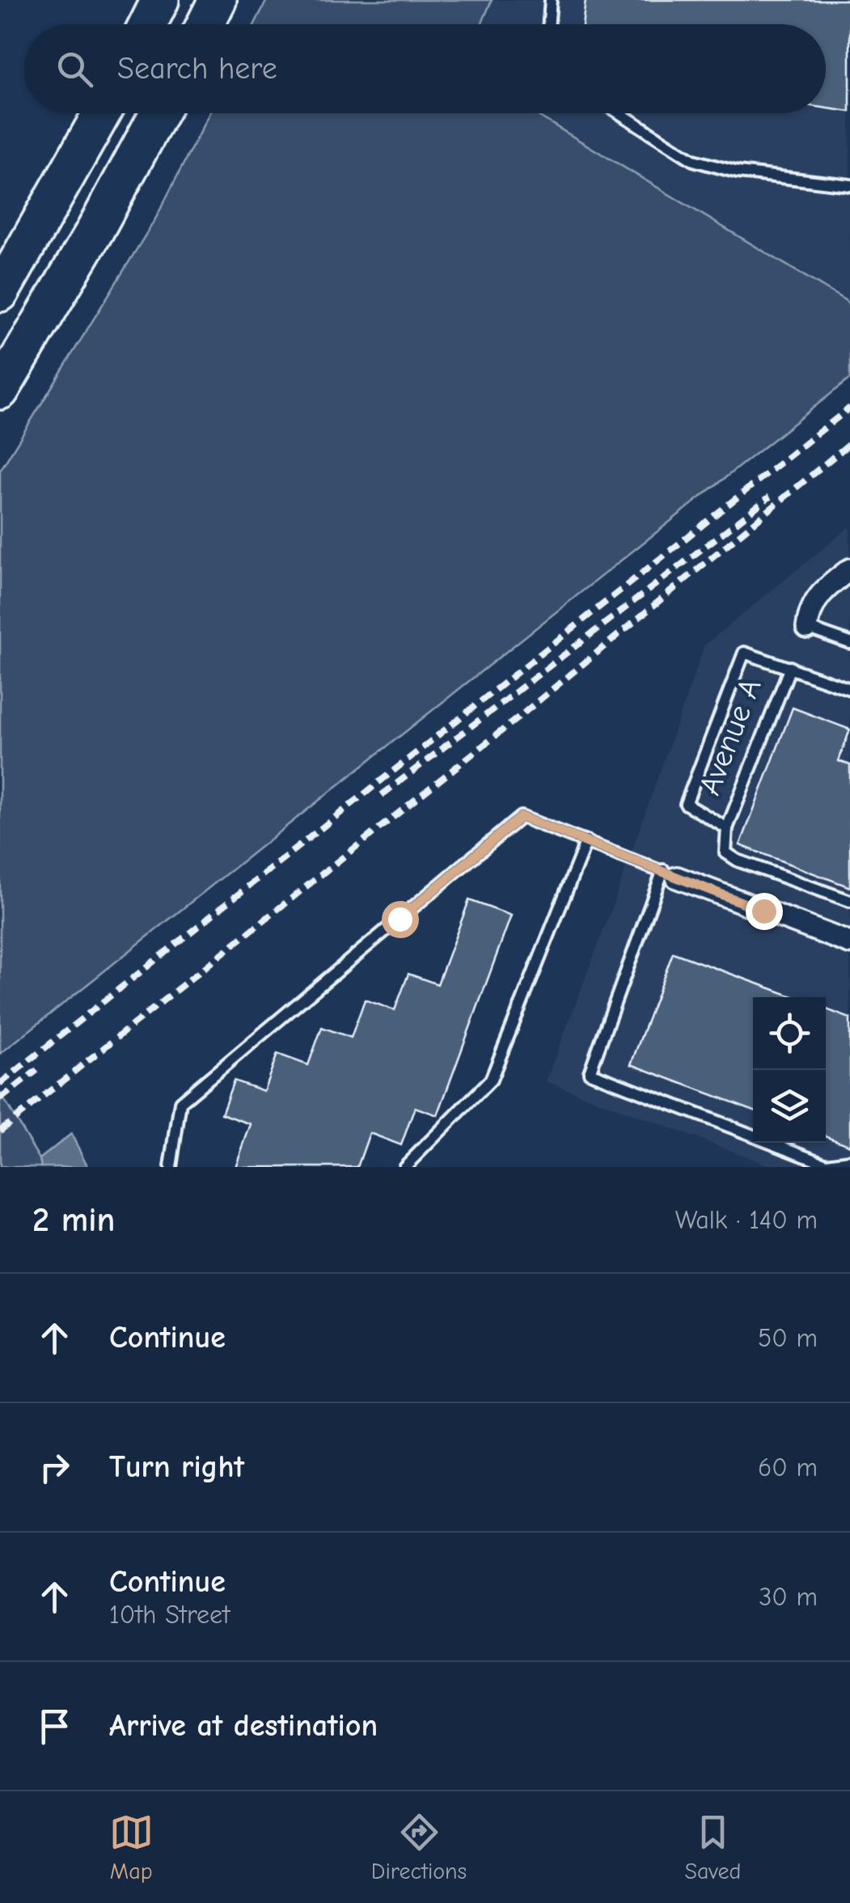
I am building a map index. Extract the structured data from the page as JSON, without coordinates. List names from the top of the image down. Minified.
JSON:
{"streets":{"lane":["Avenue A"]},"page":{"search":"Search here","heading":["2 min","Walk · 140 m"],"list":[["Continue","50 m"],["Turn right","60 m"],["Continue","10th Street","30 m"],"Arrive at destination"],"nav":["Map","Directions","Saved"]}}
